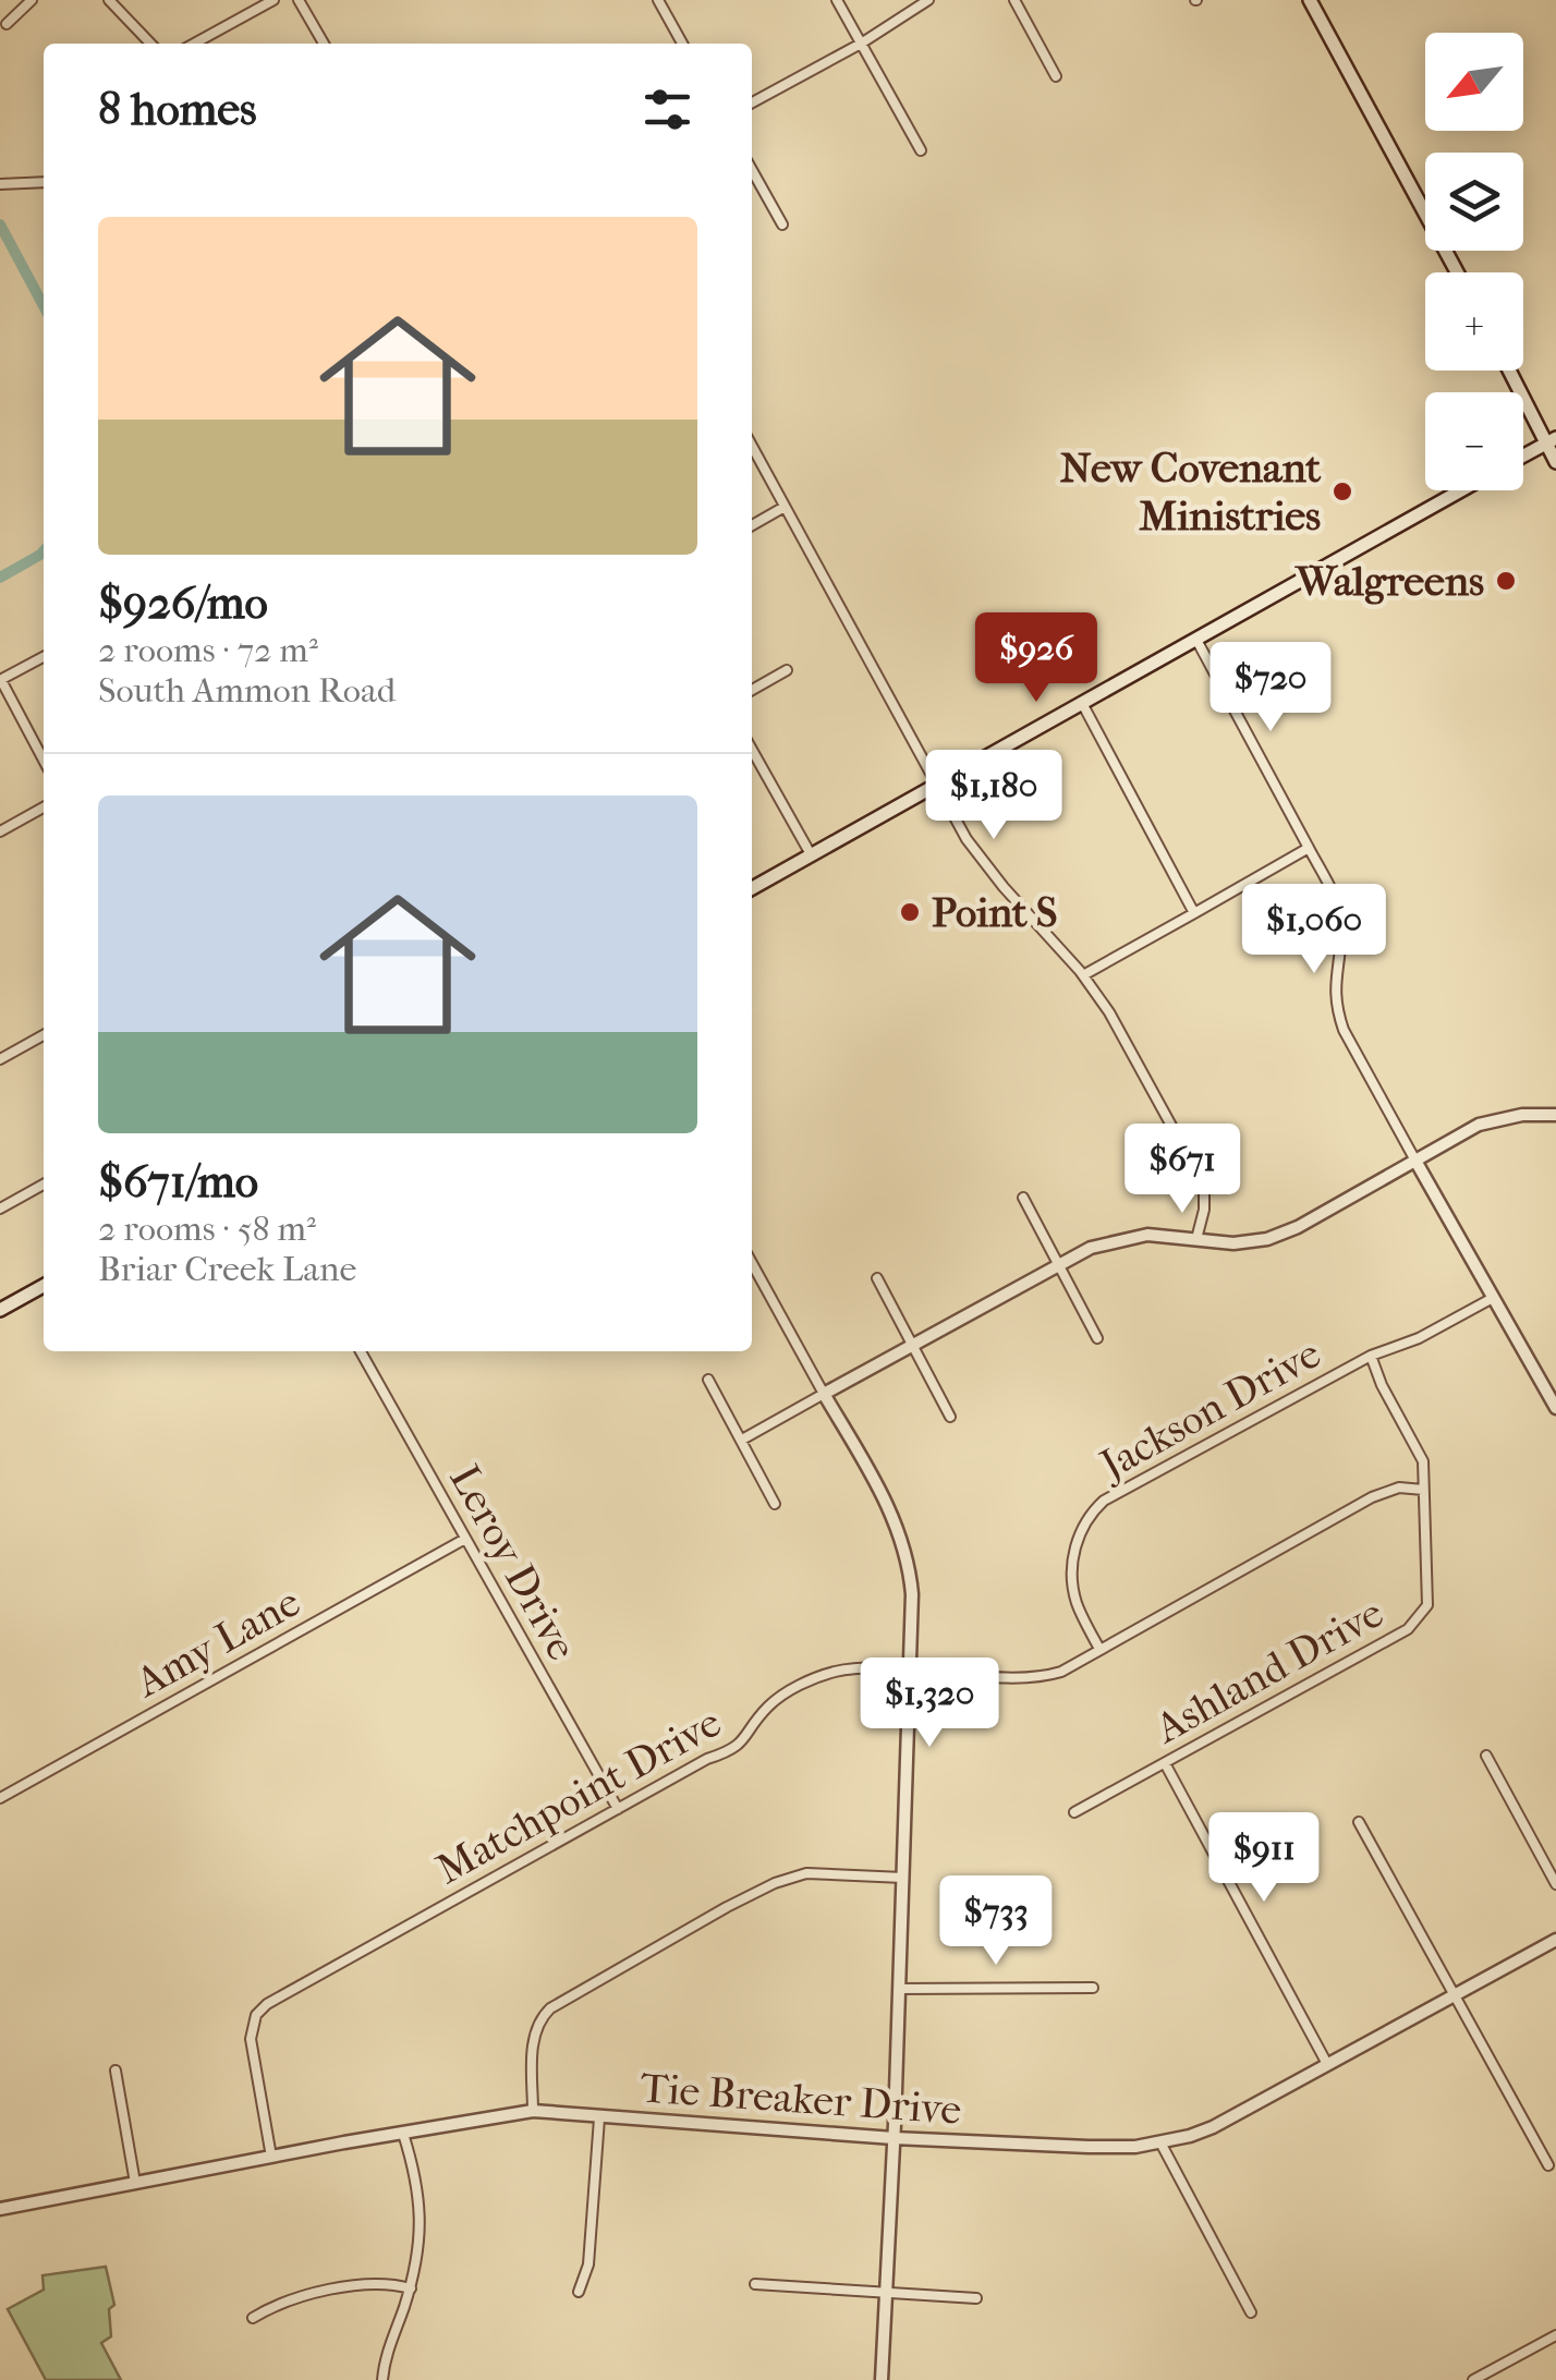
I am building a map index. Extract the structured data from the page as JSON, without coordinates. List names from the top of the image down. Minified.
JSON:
{"streets":{"street":["Jackson Drive","Leroy Drive","Amy Lane","Ashland Drive","Matchpoint Drive","Tie Breaker Drive"]},"crossings":[["Jackson Drive","Ashland Drive"],["Jackson Drive","Matchpoint Drive"],["Leroy Drive","Amy Lane"],["Leroy Drive","Matchpoint Drive"],["Ashland Drive","Matchpoint Drive"],["Matchpoint Drive","Tie Breaker Drive"]],"places":["New Covenant Ministries","Walgreens","Point S"],"north":"bottom left","page":{"map_buttons":["+","−"],"heading":"8 homes","list":[{"name":"$926/mo","note":"2 rooms · 72 m² · South Ammon Road"},{"name":"$671/mo","note":"2 rooms · 58 m² · Briar Creek Lane"}],"price":["$926","$720","$1,180","$1,060","$671","$1,320","$911","$733"]}}
